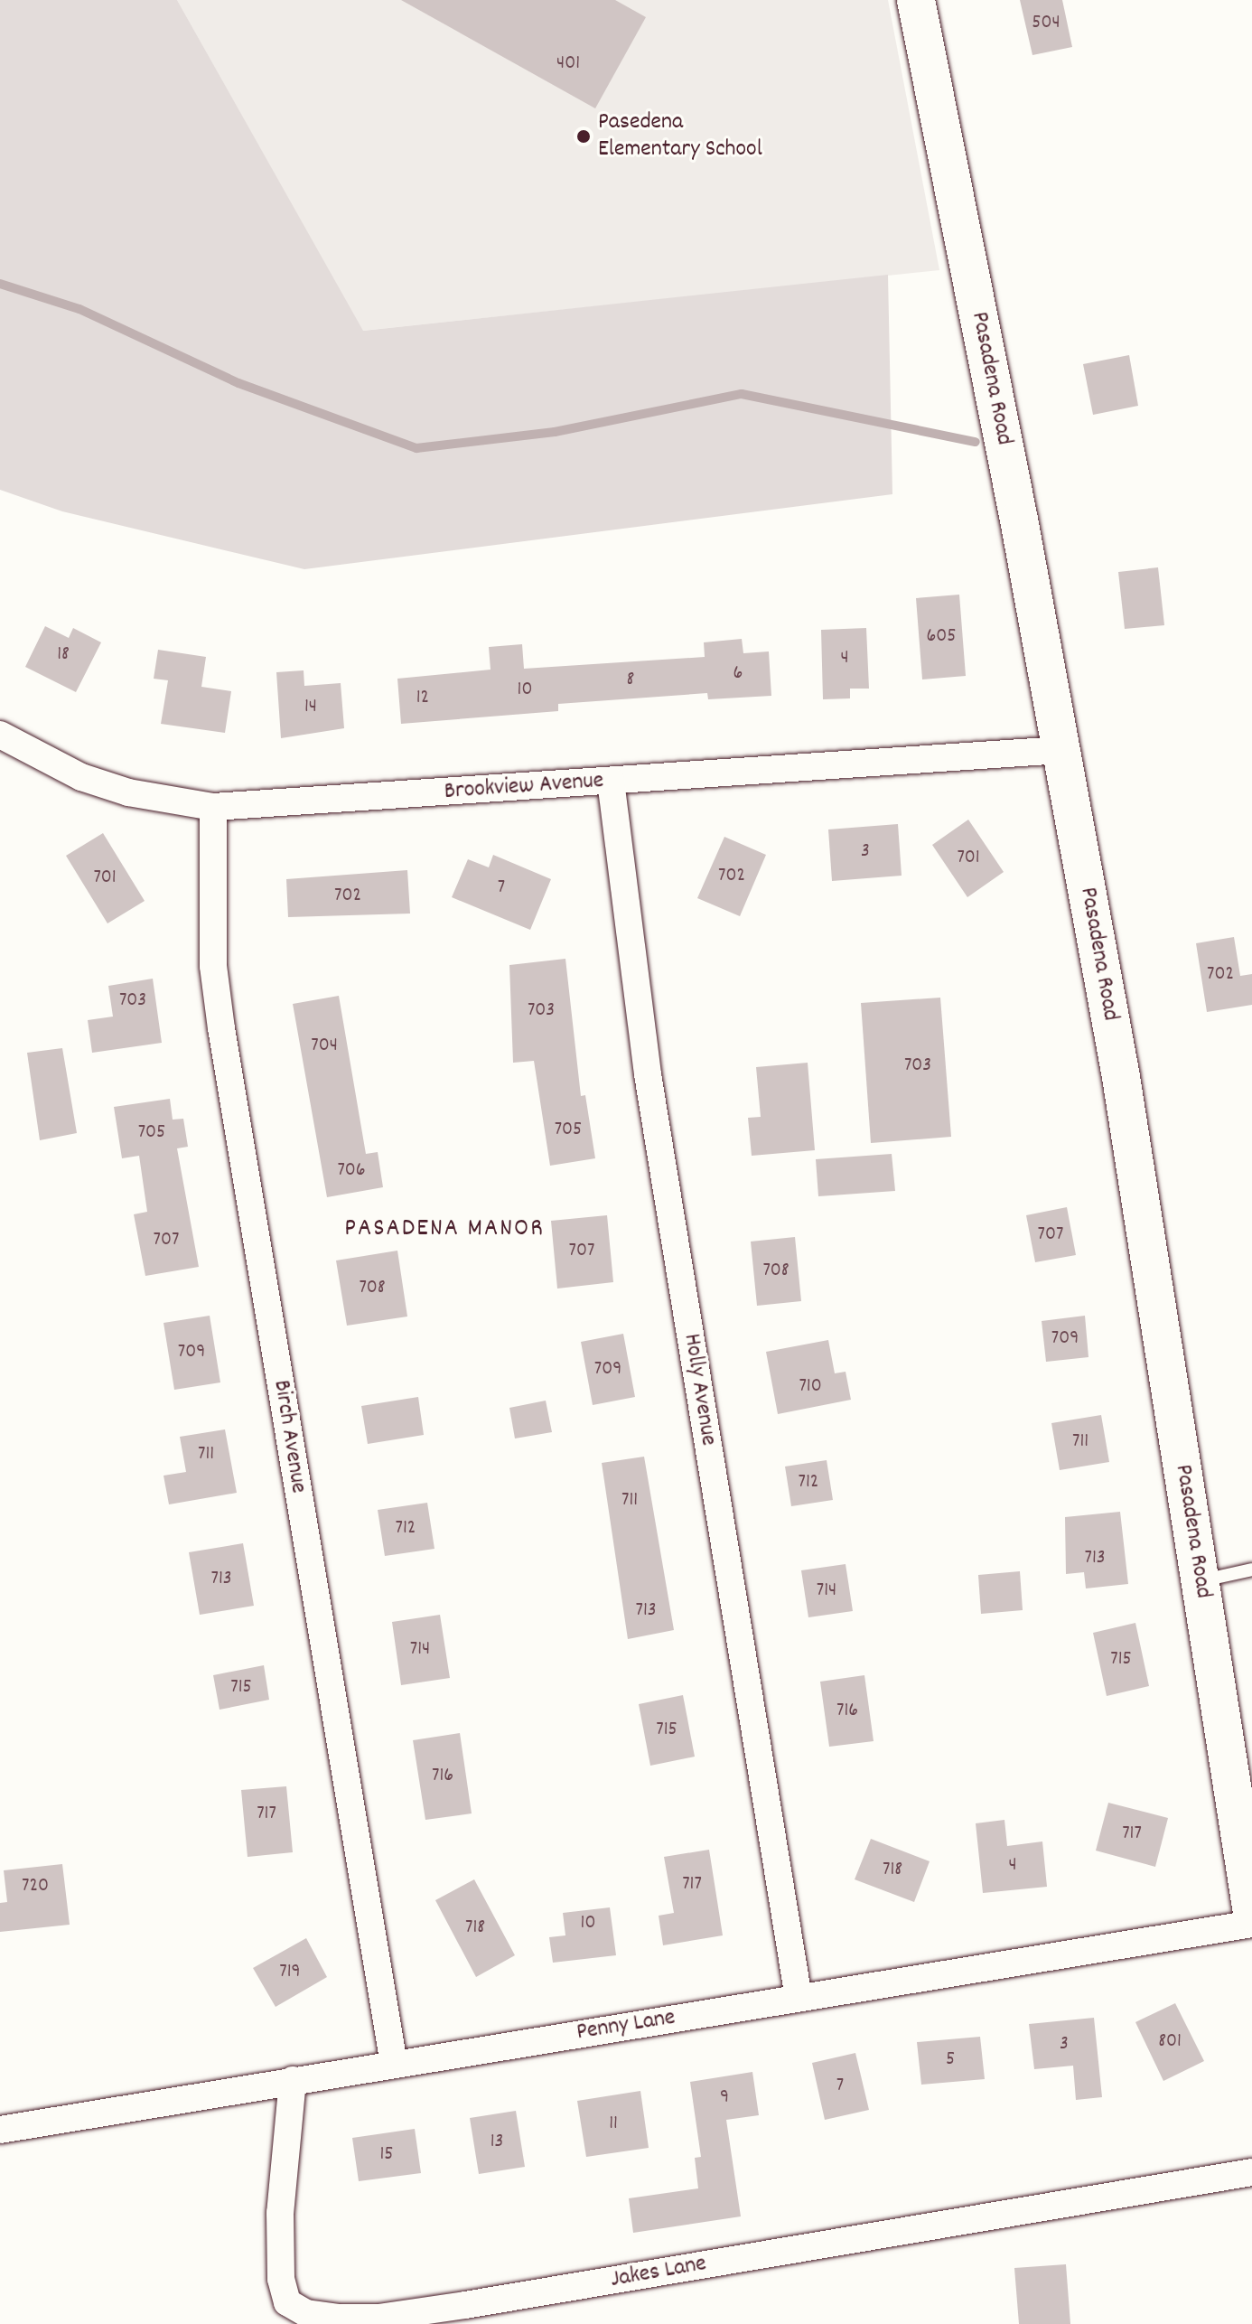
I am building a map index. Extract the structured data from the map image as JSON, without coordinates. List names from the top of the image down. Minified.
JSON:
{"streets":{"main road":["Pasadena Road"],"street":["Brookview Avenue","Holly Avenue","Birch Avenue","Penny Lane","Jakes Lane"]},"crossings":[["Pasadena Road","Brookview Avenue"],["Brookview Avenue","Holly Avenue"],["Brookview Avenue","Birch Avenue"],["Holly Avenue","Penny Lane"],["Birch Avenue","Penny Lane"],["Penny Lane","Jakes Lane"]],"districts":["PASADENA MANOR"],"places":["Pasedena Elementary School"],"house_numbers":["504","401","605","18","4","6","8","10","12","14","3","701","702","701","7","702","702","703","703","704","703","705","705","706","707","707","707","708","708","709","709","709","710","711","711","712","711","712","713","713","714","713","714","715","715","716","715","716","717","717","4","718","717","720","10","718","719","801","3","5","7","9","11","13","15"]}
